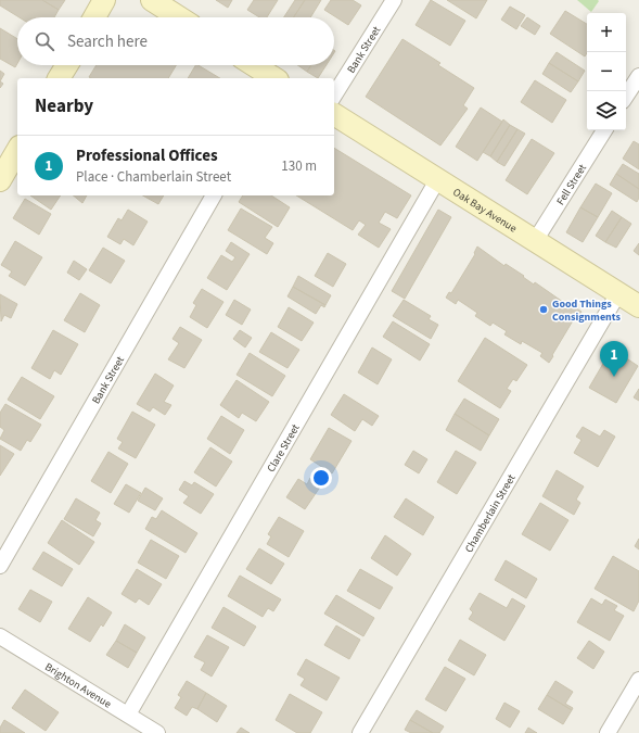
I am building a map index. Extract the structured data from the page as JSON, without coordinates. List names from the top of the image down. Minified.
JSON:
{"streets":{"main road":["Oak Bay Avenue"],"street":["Bank Street","Fell Street","Clare Street","Chamberlain Street","Brighton Avenue"]},"crossings":[["Fell Street","Oak Bay Avenue"],["Oak Bay Avenue","Clare Street"],["Oak Bay Avenue","Chamberlain Street"],["Clare Street","Brighton Avenue"]],"places":["Good Things Consignments"],"page":{"map_buttons":["+","−"],"search":"Search here","heading":"Nearby","list":[{"mark":"1","name":"Professional Offices","note":"Place · Chamberlain Street","value":"130 m"}],"pins":"1"}}
